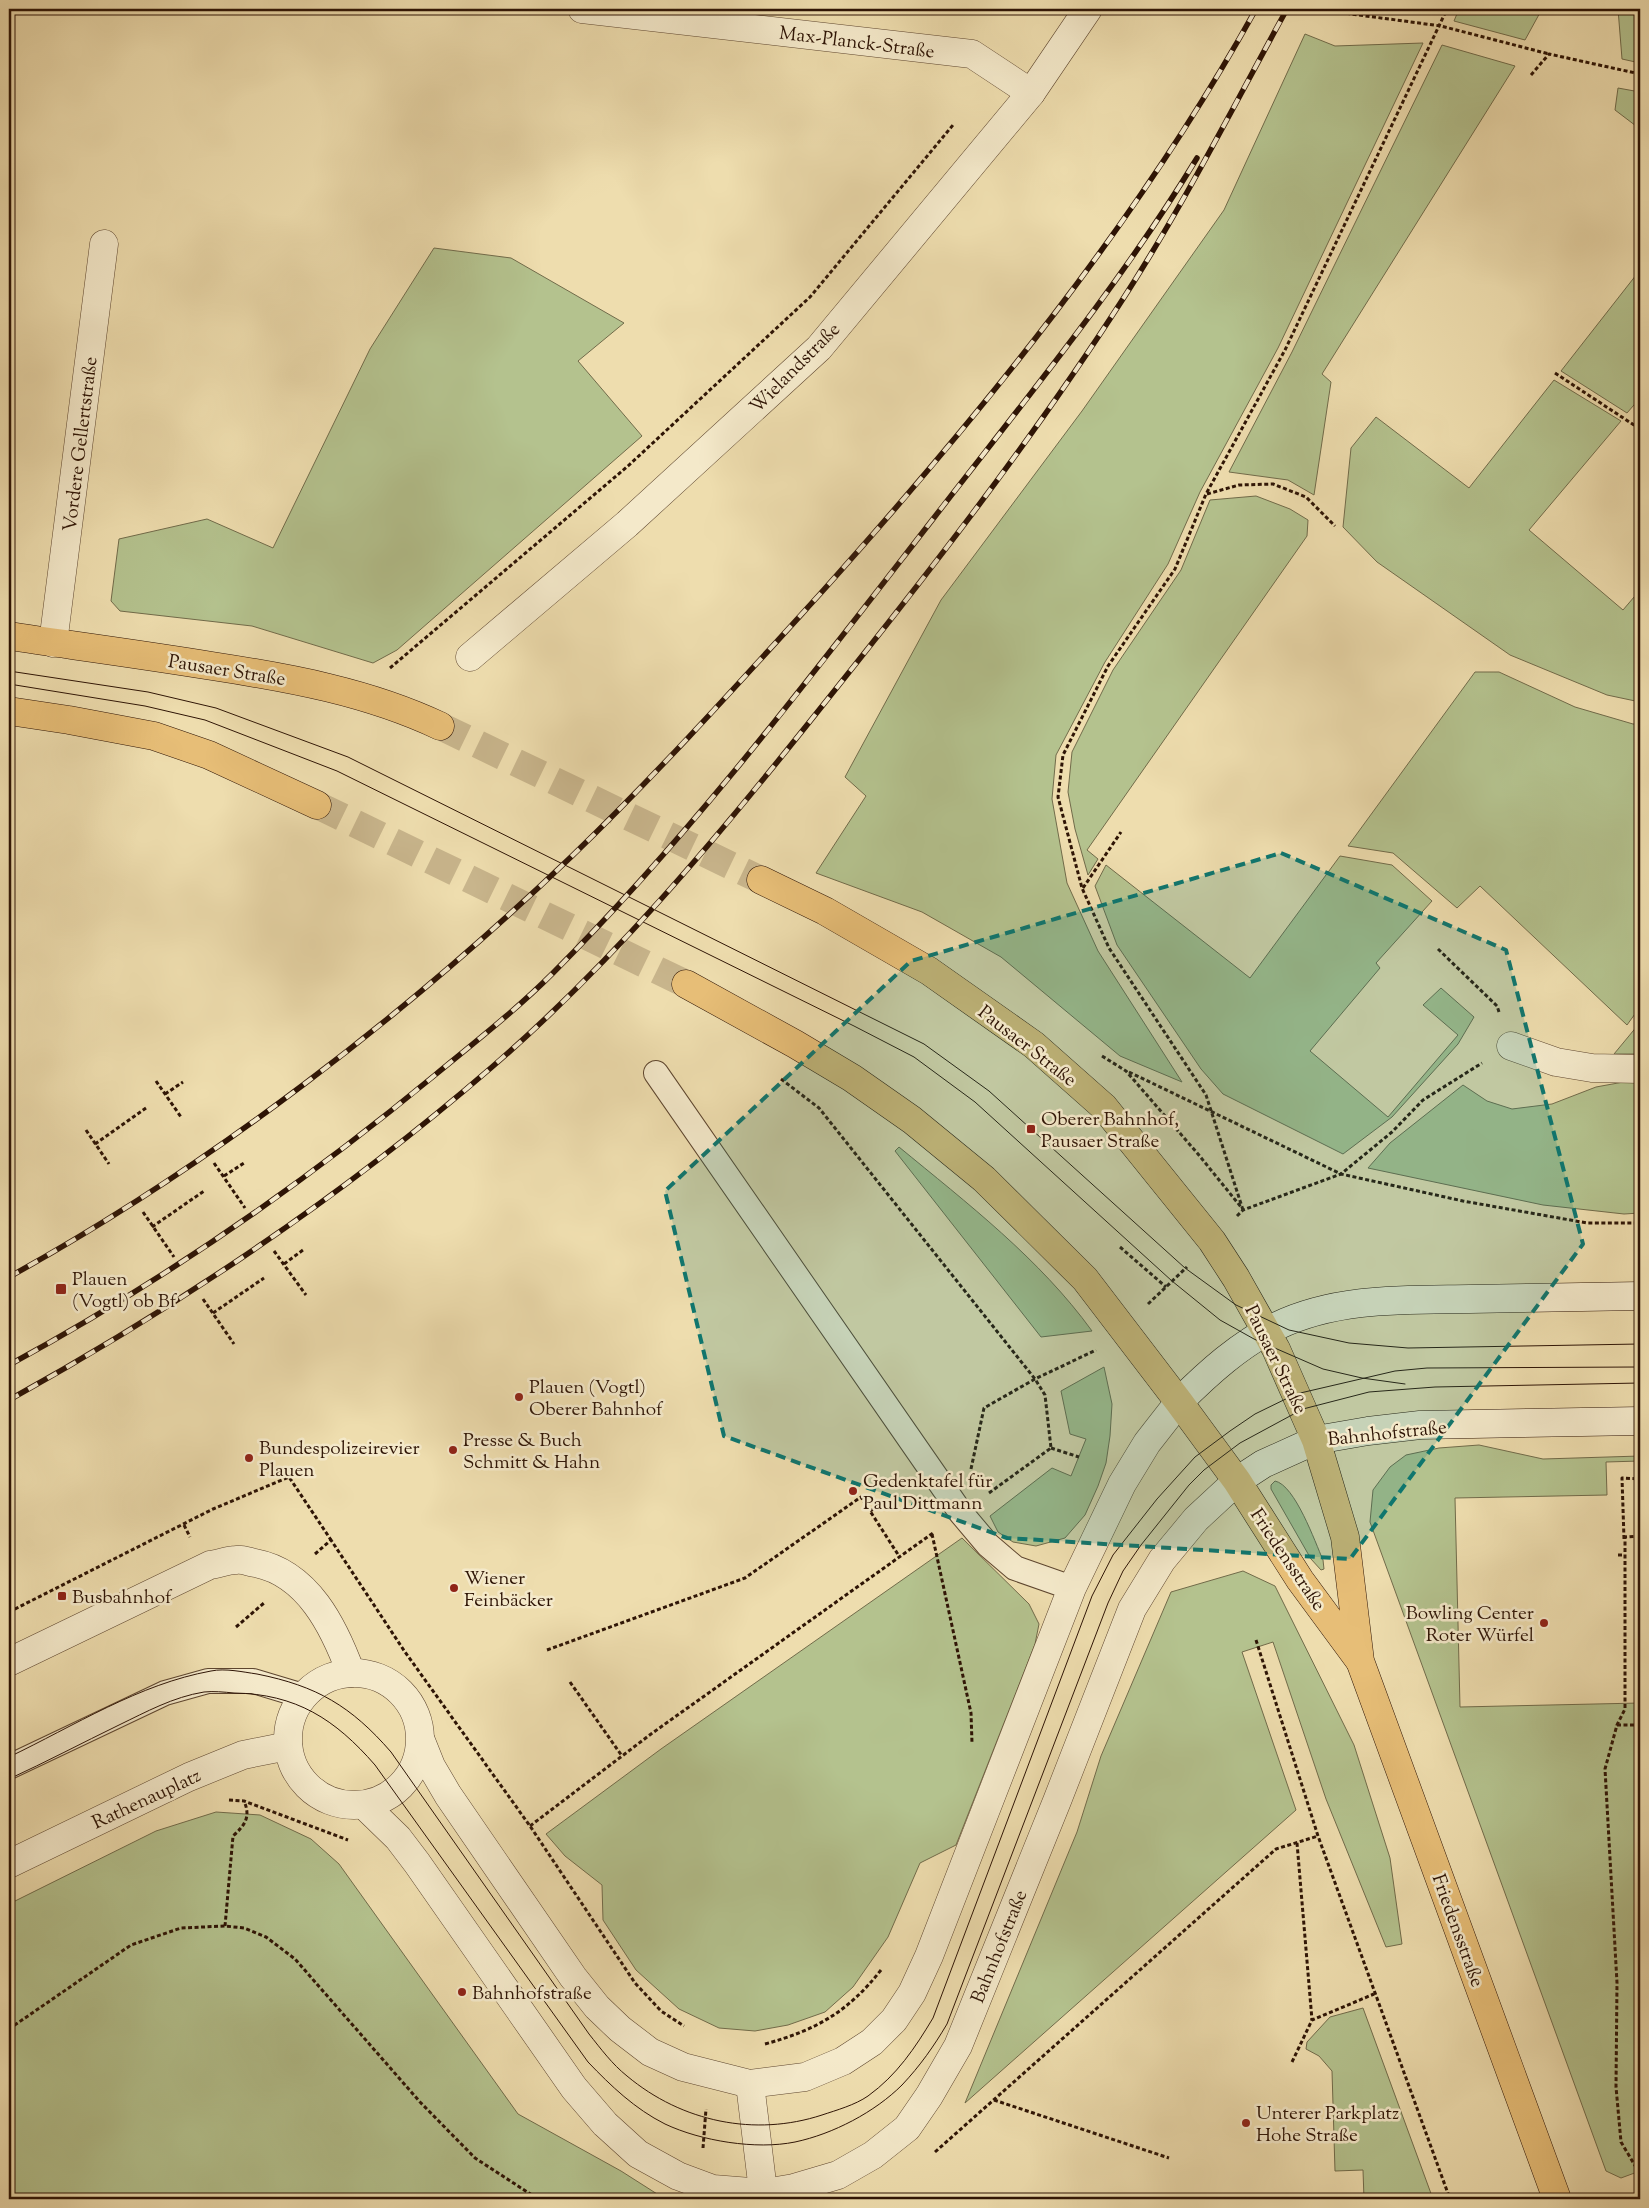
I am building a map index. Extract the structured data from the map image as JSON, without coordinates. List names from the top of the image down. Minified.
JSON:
{"streets":{"main road":["Pausaer Straße","Friedensstraße"],"street":["Max-Planck-Straße","Wielandstraße","Vordere Gellertstraße","Bahnhofstraße","Rathenauplatz"]},"crossings":[["Max-Planck-Straße","Wielandstraße"],["Vordere Gellertstraße","Pausaer Straße"],["Pausaer Straße","Bahnhofstraße"],["Pausaer Straße","Friedensstraße"],["Bahnhofstraße","Friedensstraße"],["Bahnhofstraße","Rathenauplatz"]],"places":{"transit":["Oberer Bahnhof, Pausaer Straße","Plauen (Vogtl) ob Bf","Busbahnhof"],"other":["Plauen (Vogtl) Oberer Bahnhof","Presse & Buch Schmitt & Hahn","Bundespolizeirevier Plauen","Gedenktafel für Paul Dittmann","Wiener Feinbäcker","Bowling Center Roter Würfel","Bahnhofstraße","Unterer Parkplatz Hohe Straße"]}}
